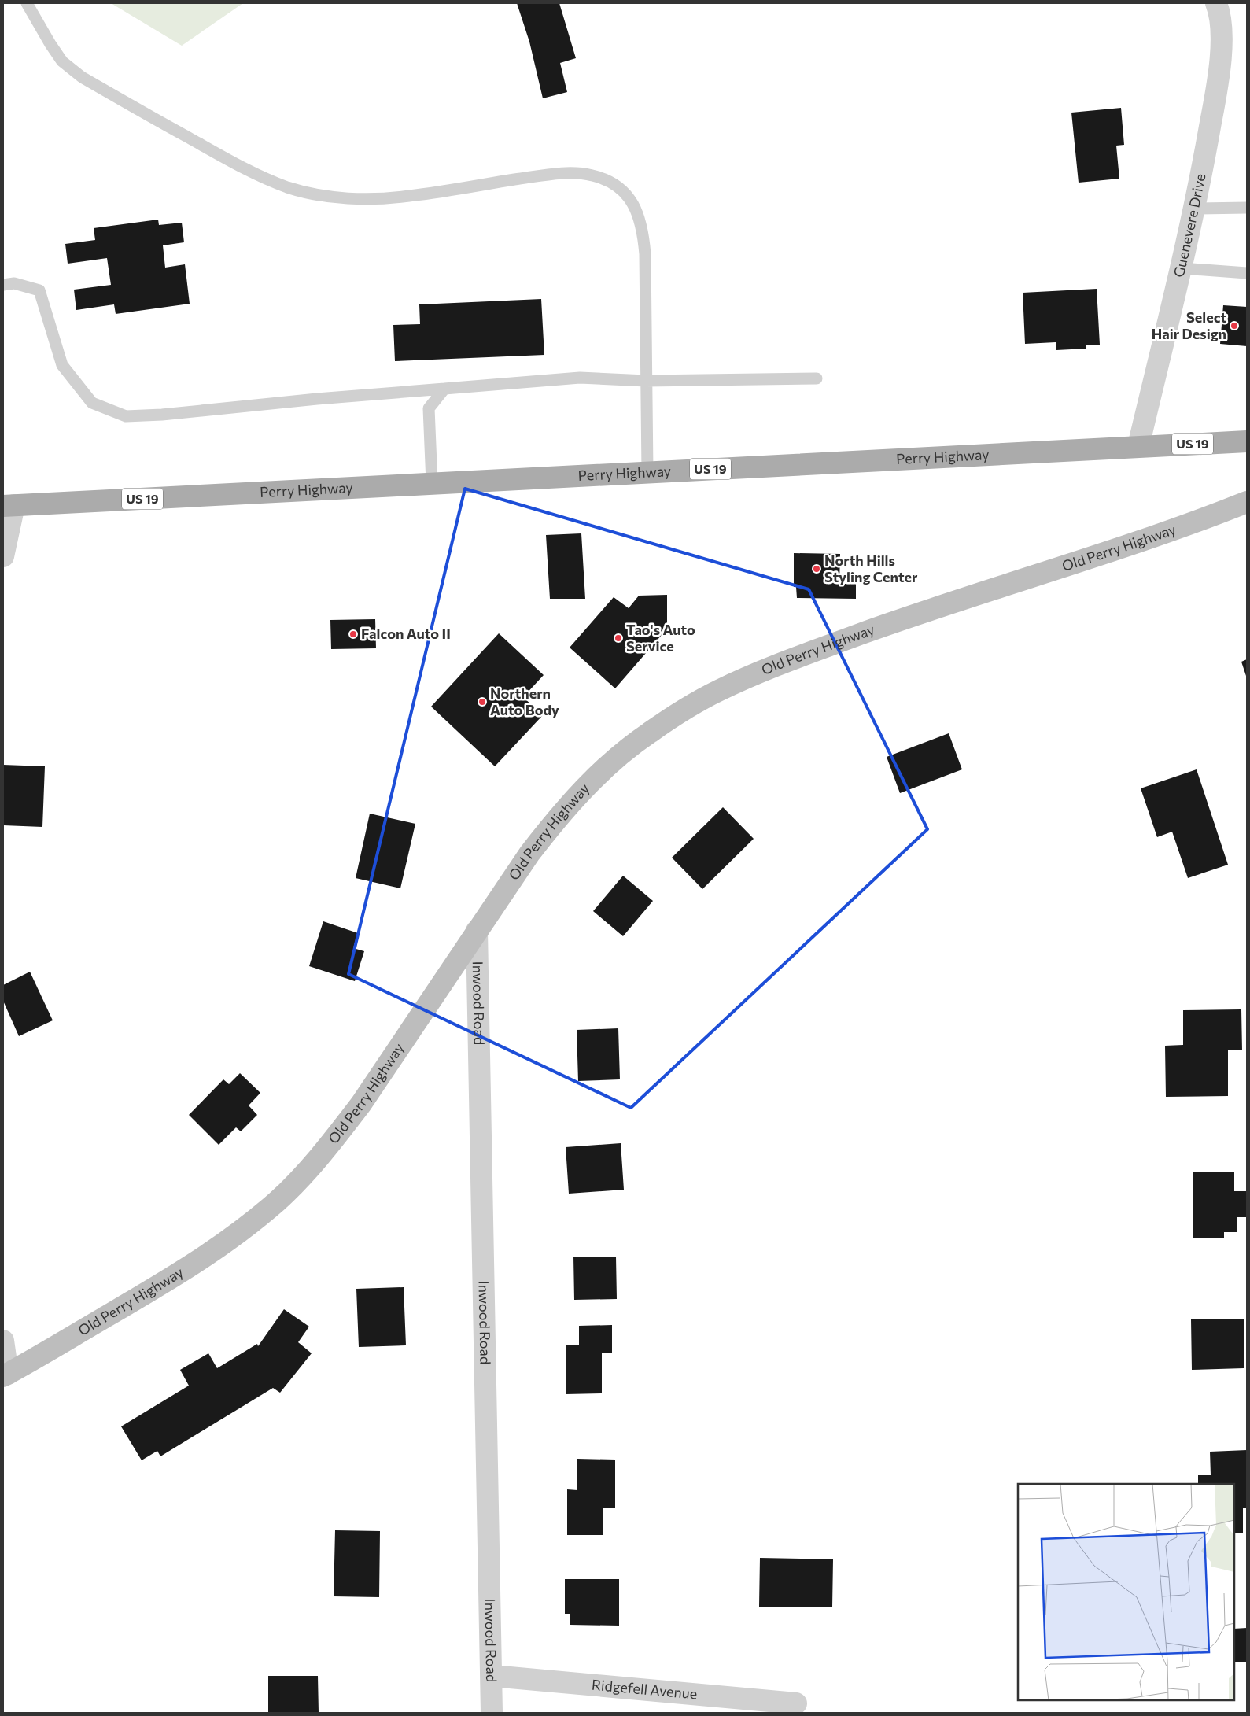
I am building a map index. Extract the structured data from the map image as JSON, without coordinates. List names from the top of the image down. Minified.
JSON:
{"streets":{"main road":["US 19","Perry Highway"],"street":["Guenevere Drive","Old Perry Highway","Inwood Road","Ridgefell Avenue"]},"crossings":[["Guenevere Drive","Perry Highway"],["Old Perry Highway","Inwood Road"],["Inwood Road","Ridgefell Avenue"]],"places":["Select Hair Design","North Hills Styling Center","Falcon Auto II","Tao's Auto Service","Northern Auto Body"]}
